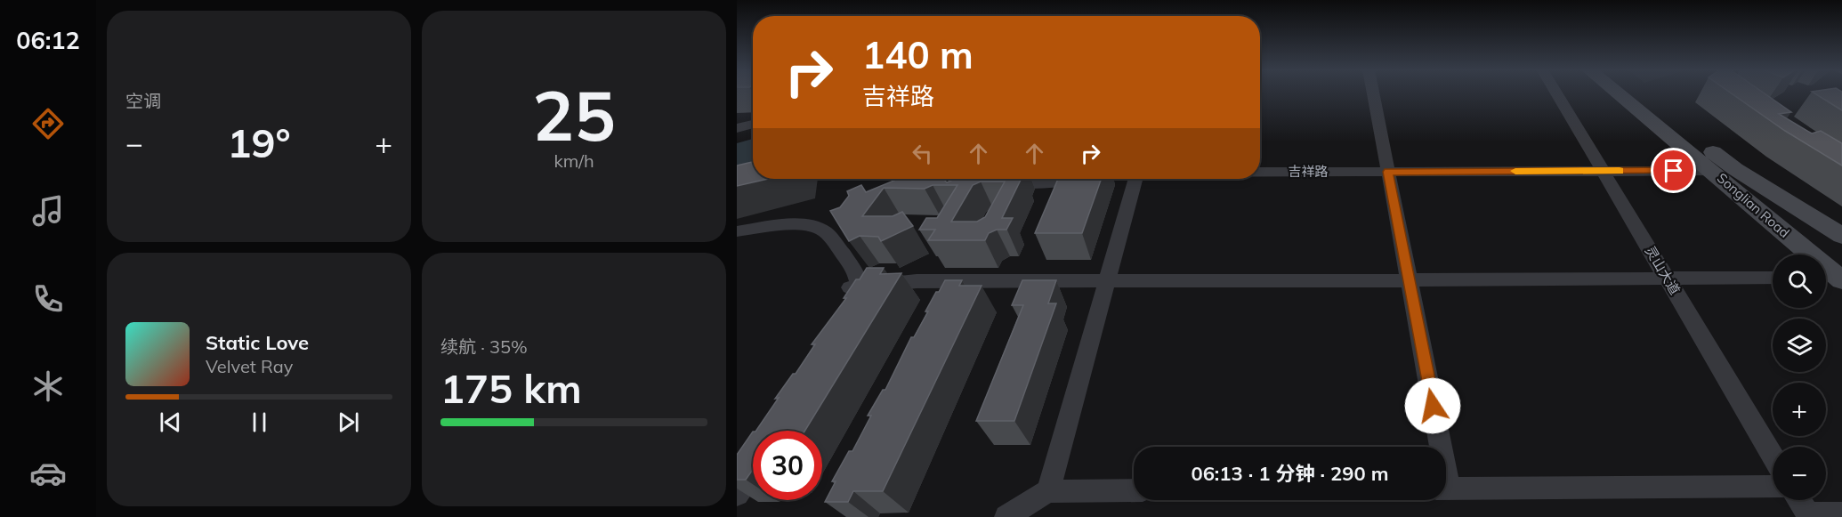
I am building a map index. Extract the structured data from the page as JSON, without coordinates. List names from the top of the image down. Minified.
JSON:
{"streets":{"street":["吉祥路","Songlian Road","灵山大道"]},"crossings":[["吉祥路","Songlian Road"],["吉祥路","灵山大道"]],"page":{"tabs":"06:12","tile":["空调",["25","km/h"],["续航 · 35%","175 km"]],"turn":["140 m","吉祥路"],"heat":["−","19°","+"],"map_buttons":["+","−"],"song":["Static Love","Velvet Ray"],"limit":"30","trip":"06:13 · 1 分钟 · 290 m"}}
